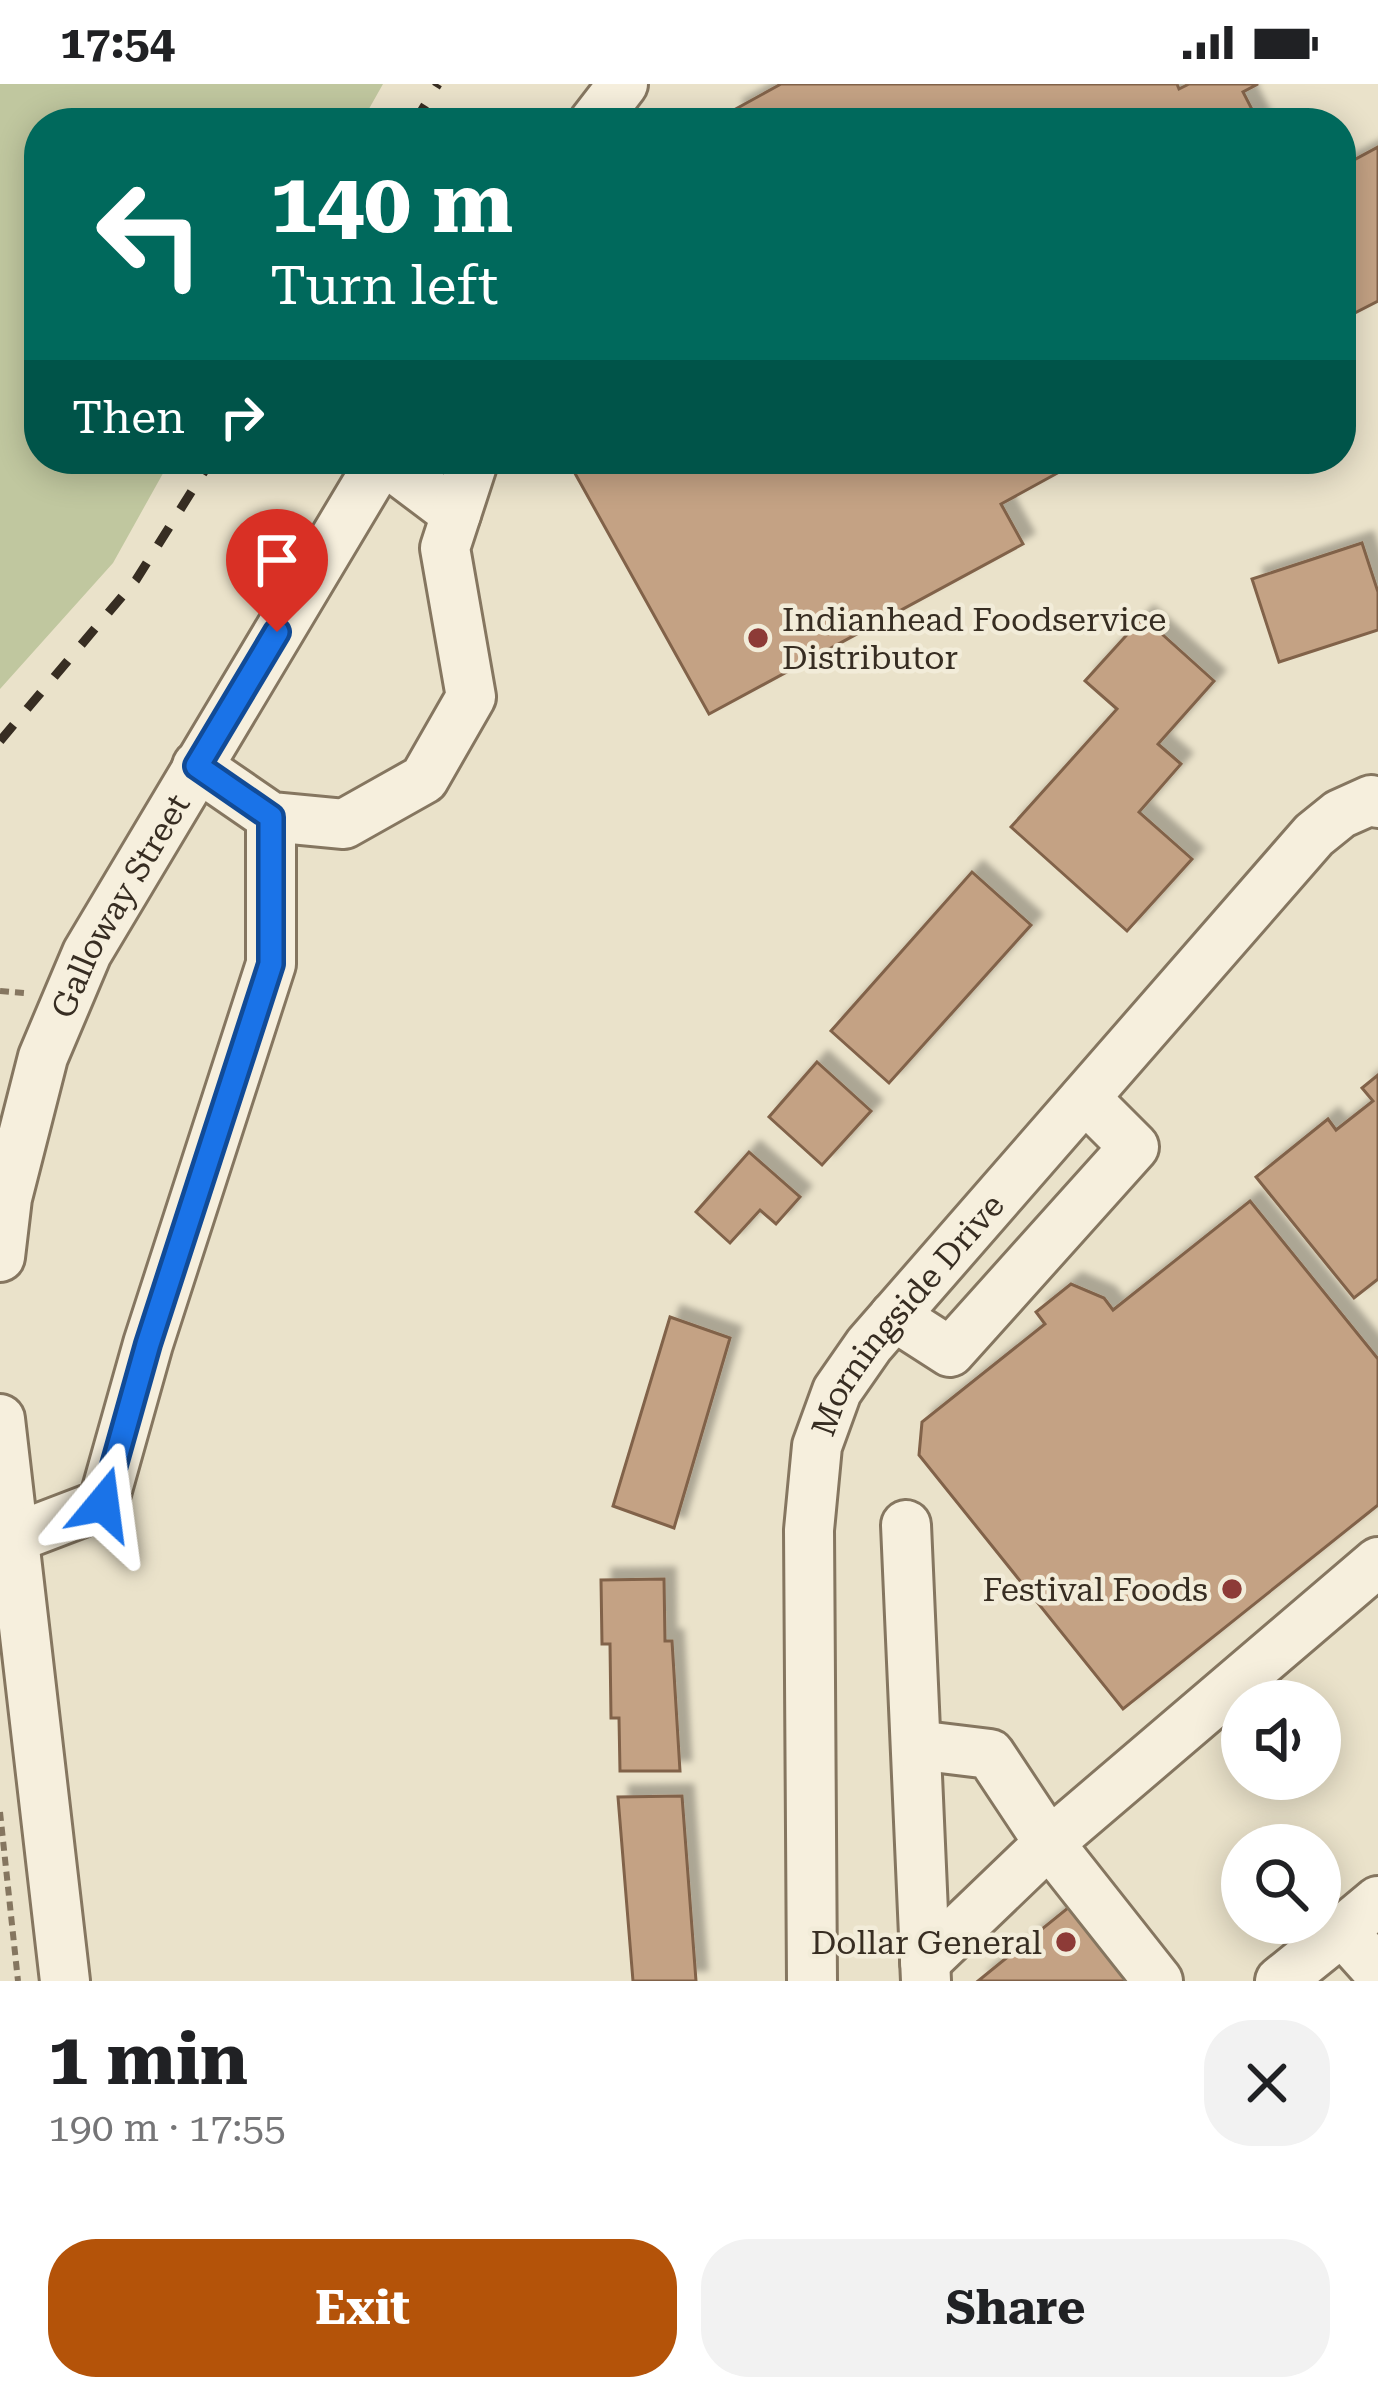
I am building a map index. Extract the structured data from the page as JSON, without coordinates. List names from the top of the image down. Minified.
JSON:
{"streets":{"street":["Galloway Street","Morningside Drive"]},"places":["Indianhead Foodservice Distributor","Festival Foods","Dollar General"],"page":{"status":"17:54","turn":["140 m","Turn left"],"then":"Then","heading":["1 min","190 m · 17:55"],"buttons":["Exit","Share"]}}
